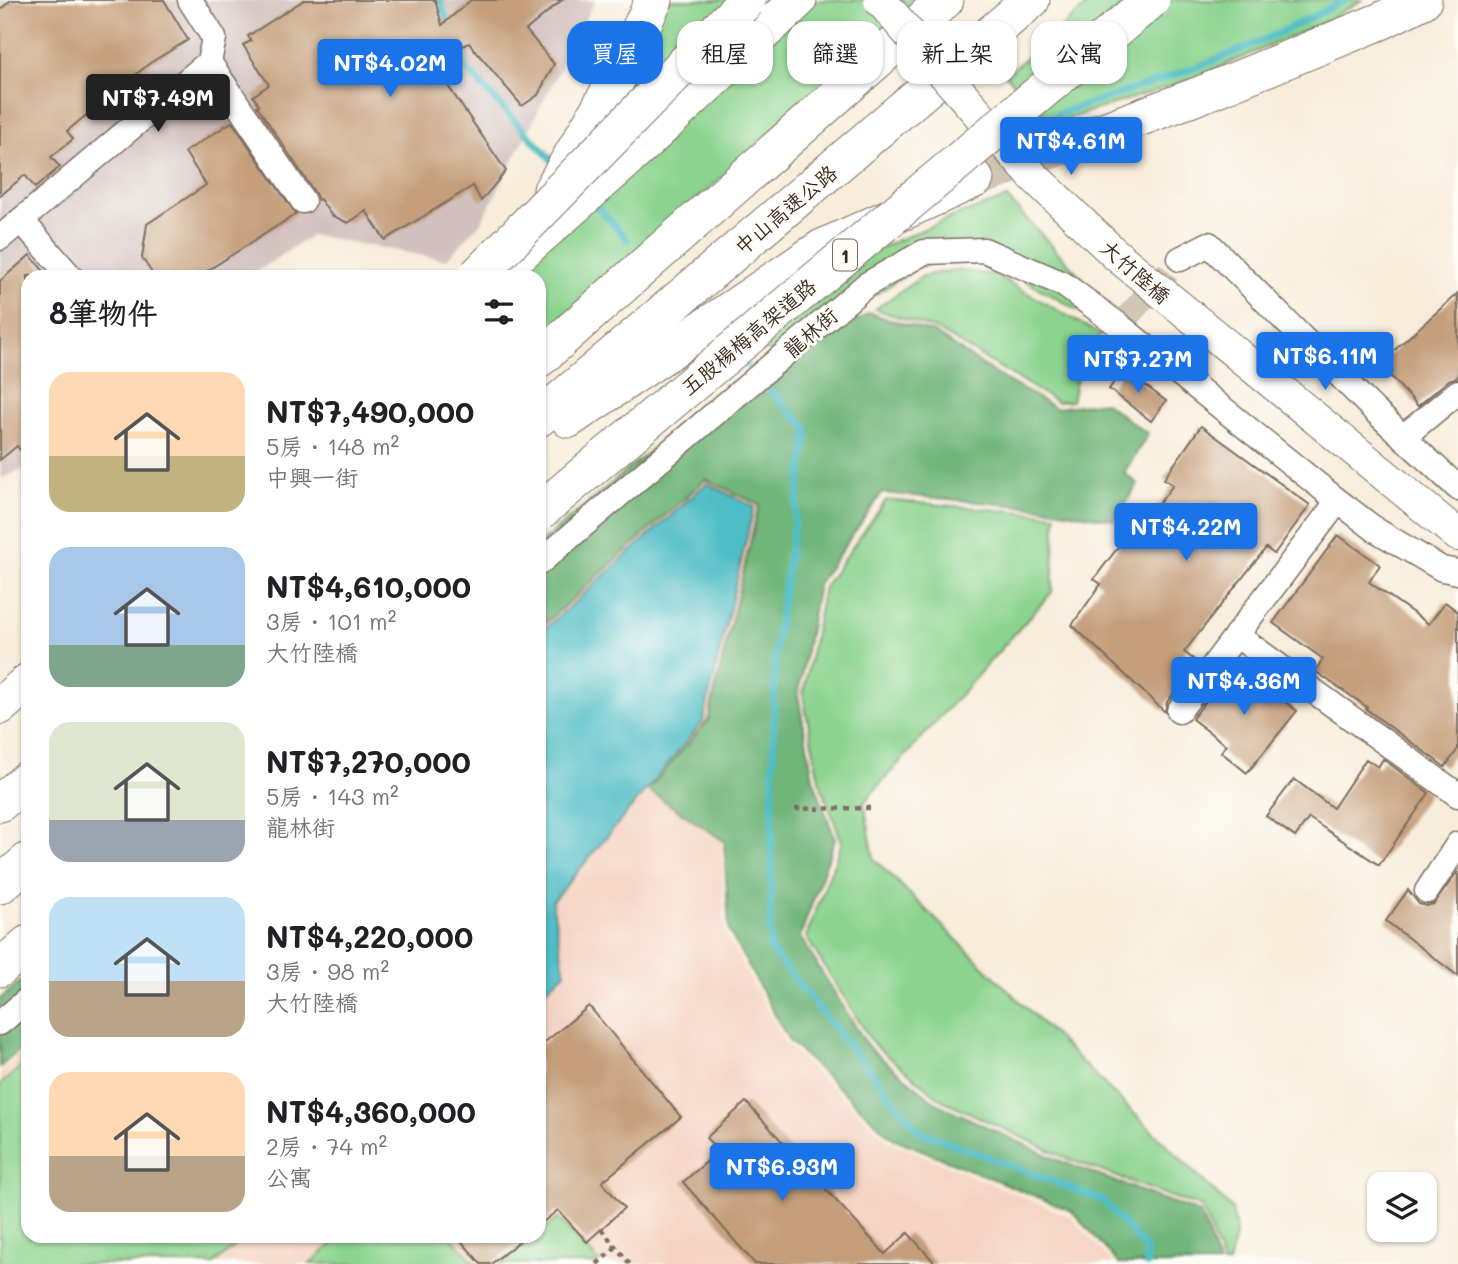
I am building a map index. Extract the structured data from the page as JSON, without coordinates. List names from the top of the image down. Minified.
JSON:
{"streets":{"highway":["中山高速公路","1","五股楊梅高架道路"],"main road":["大竹陸橋"],"street":["龍林街"]},"page":{"chip":["買屋","租屋","篩選","新上架","公寓"],"price":["NT$4.02M","NT$7.49M","NT$4.61M","NT$6.11M","NT$7.27M","NT$4.22M","NT$4.36M","NT$6.93M"],"heading":"8筆物件","list":[{"name":"NT$7,490,000","note":"5房 · 148 m² · 中興一街"},{"name":"NT$4,610,000","note":"3房 · 101 m² · 大竹陸橋"},{"name":"NT$7,270,000","note":"5房 · 143 m² · 龍林街"},{"name":"NT$4,220,000","note":"3房 · 98 m² · 大竹陸橋"},{"name":"NT$4,360,000","note":"2房 · 74 m² · 公寓"}]}}
